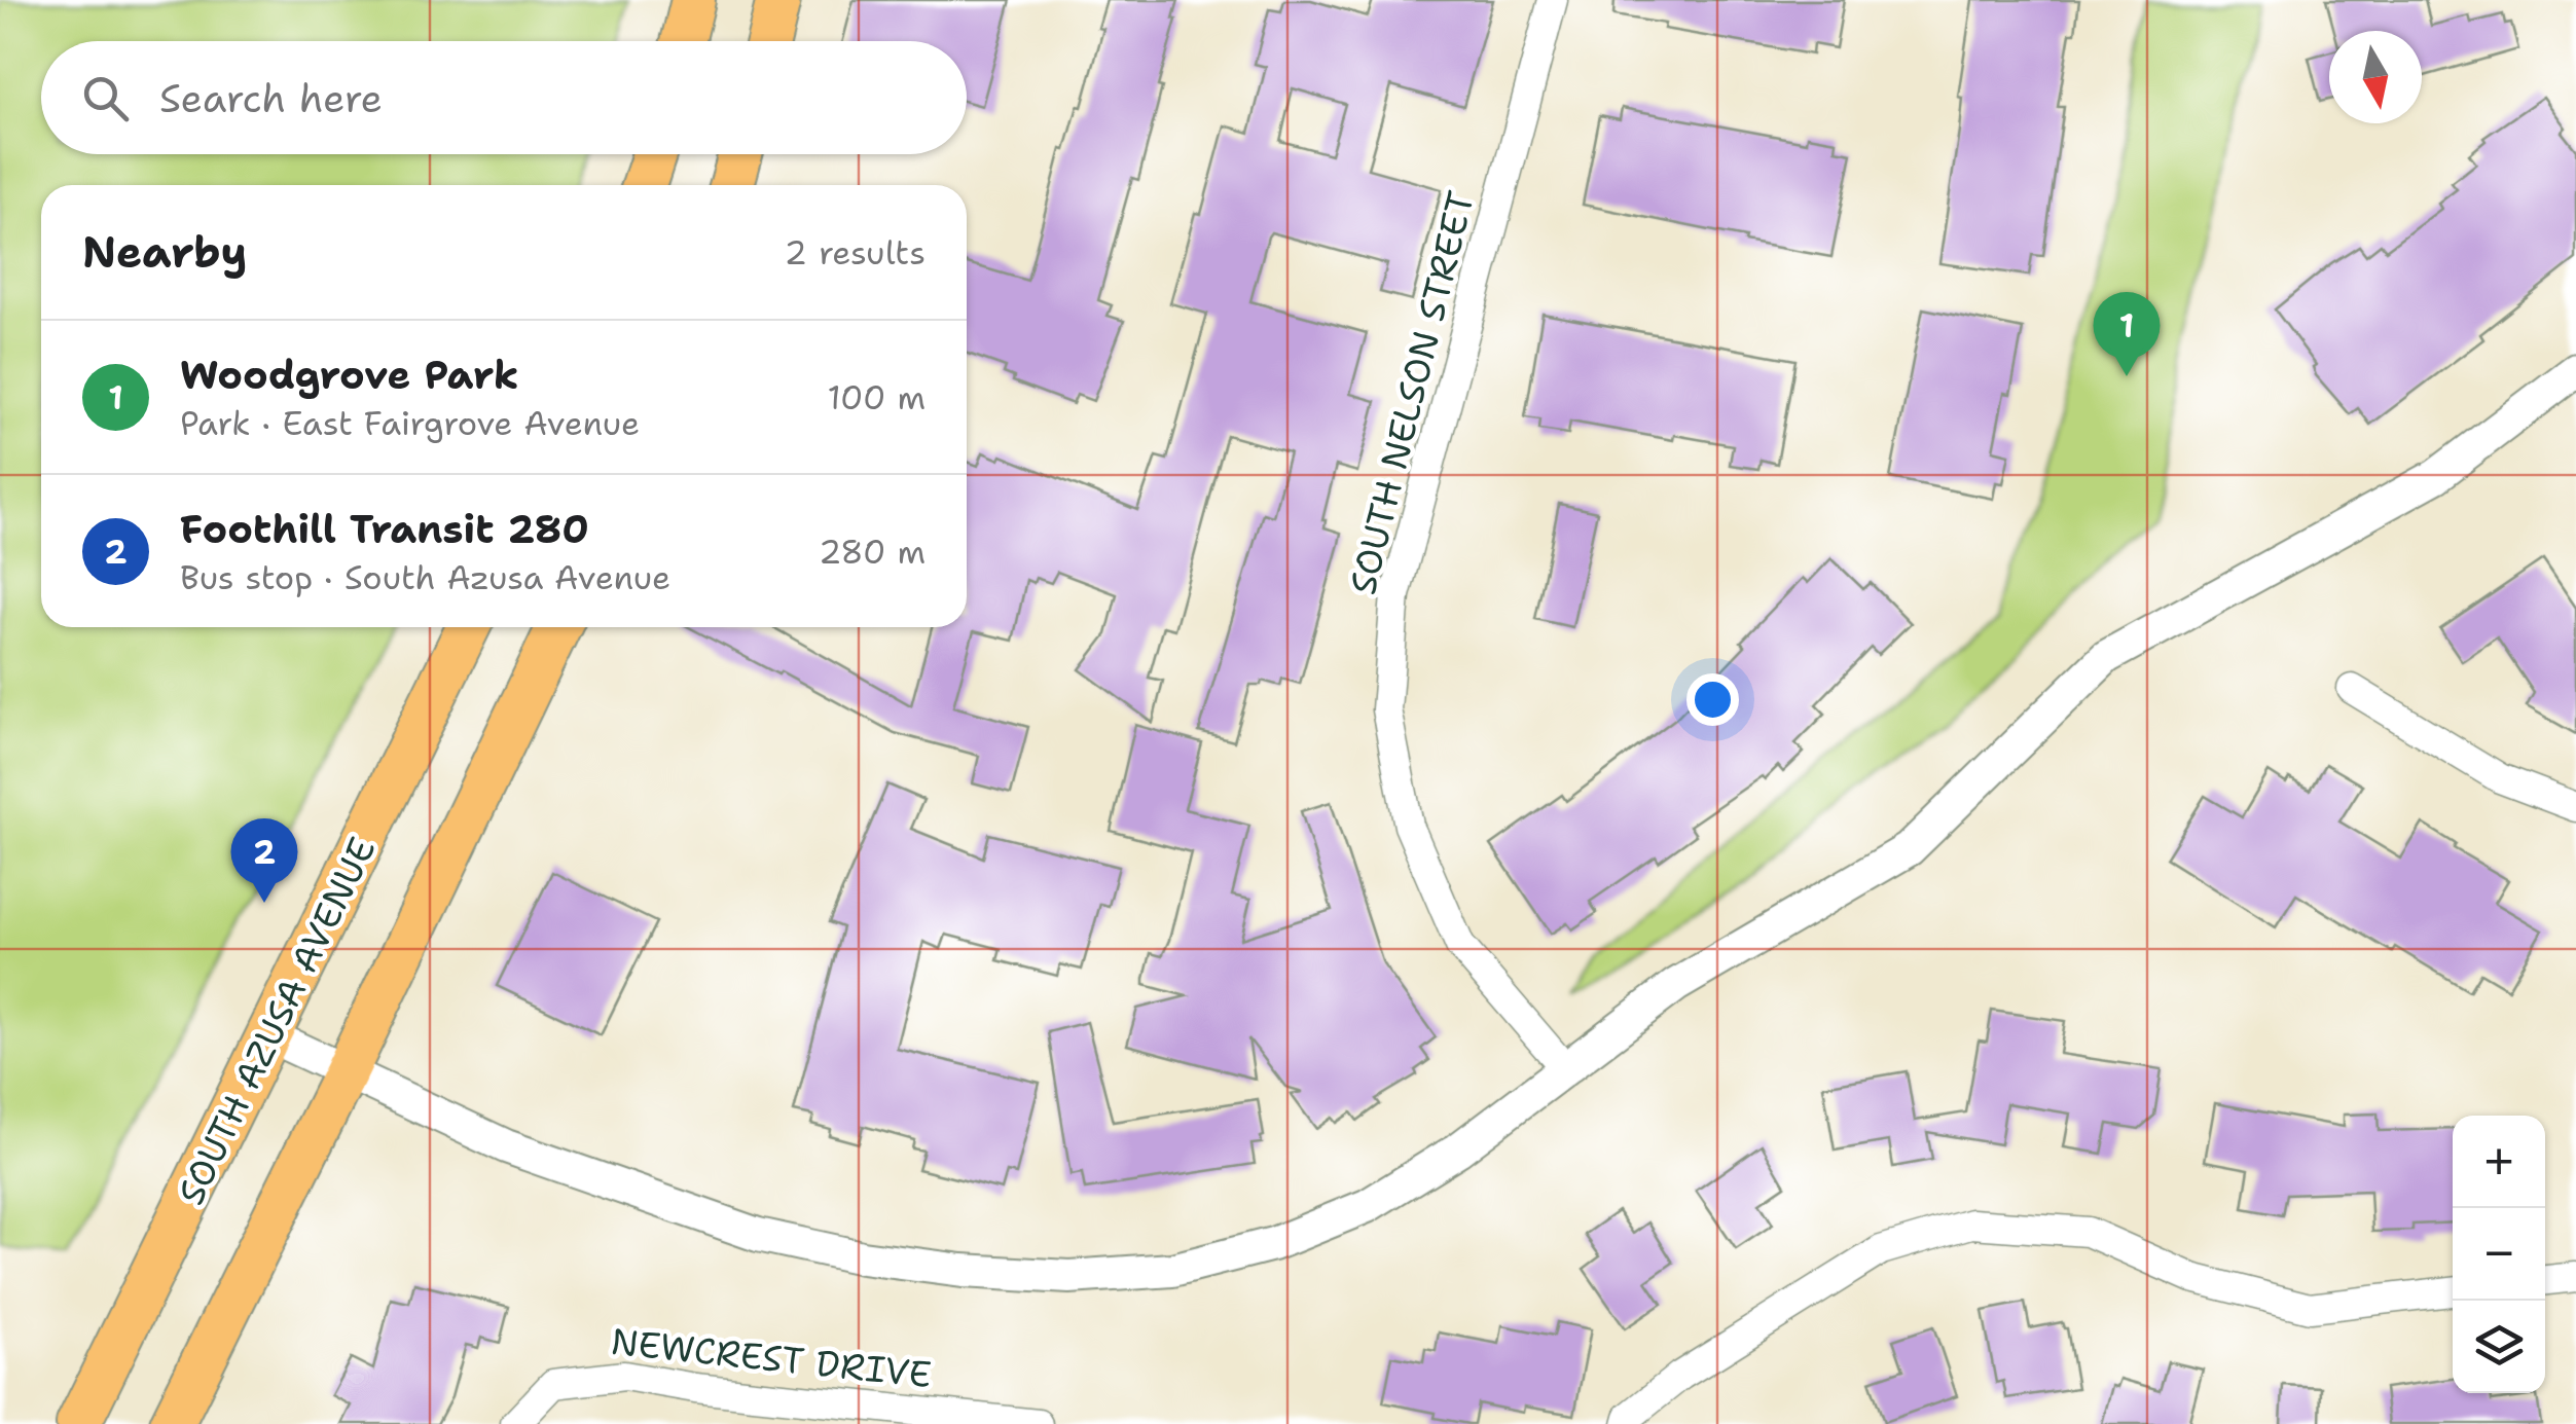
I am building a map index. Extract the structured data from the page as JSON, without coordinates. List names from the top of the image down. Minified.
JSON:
{"streets":{"main road":["SOUTH AZUSA AVENUE"],"street":["SOUTH NELSON STREET","NEWCREST DRIVE"]},"north":"bottom","page":{"search":"Search here","heading":["Nearby","2 results"],"pins":["1","2"],"list":[{"mark":"1","name":"Woodgrove Park","note":"Park · East Fairgrove Avenue","value":"100 m"},{"mark":"2","name":"Foothill Transit 280","note":"Bus stop · South Azusa Avenue","value":"280 m"}],"map_buttons":["+","−"]}}
